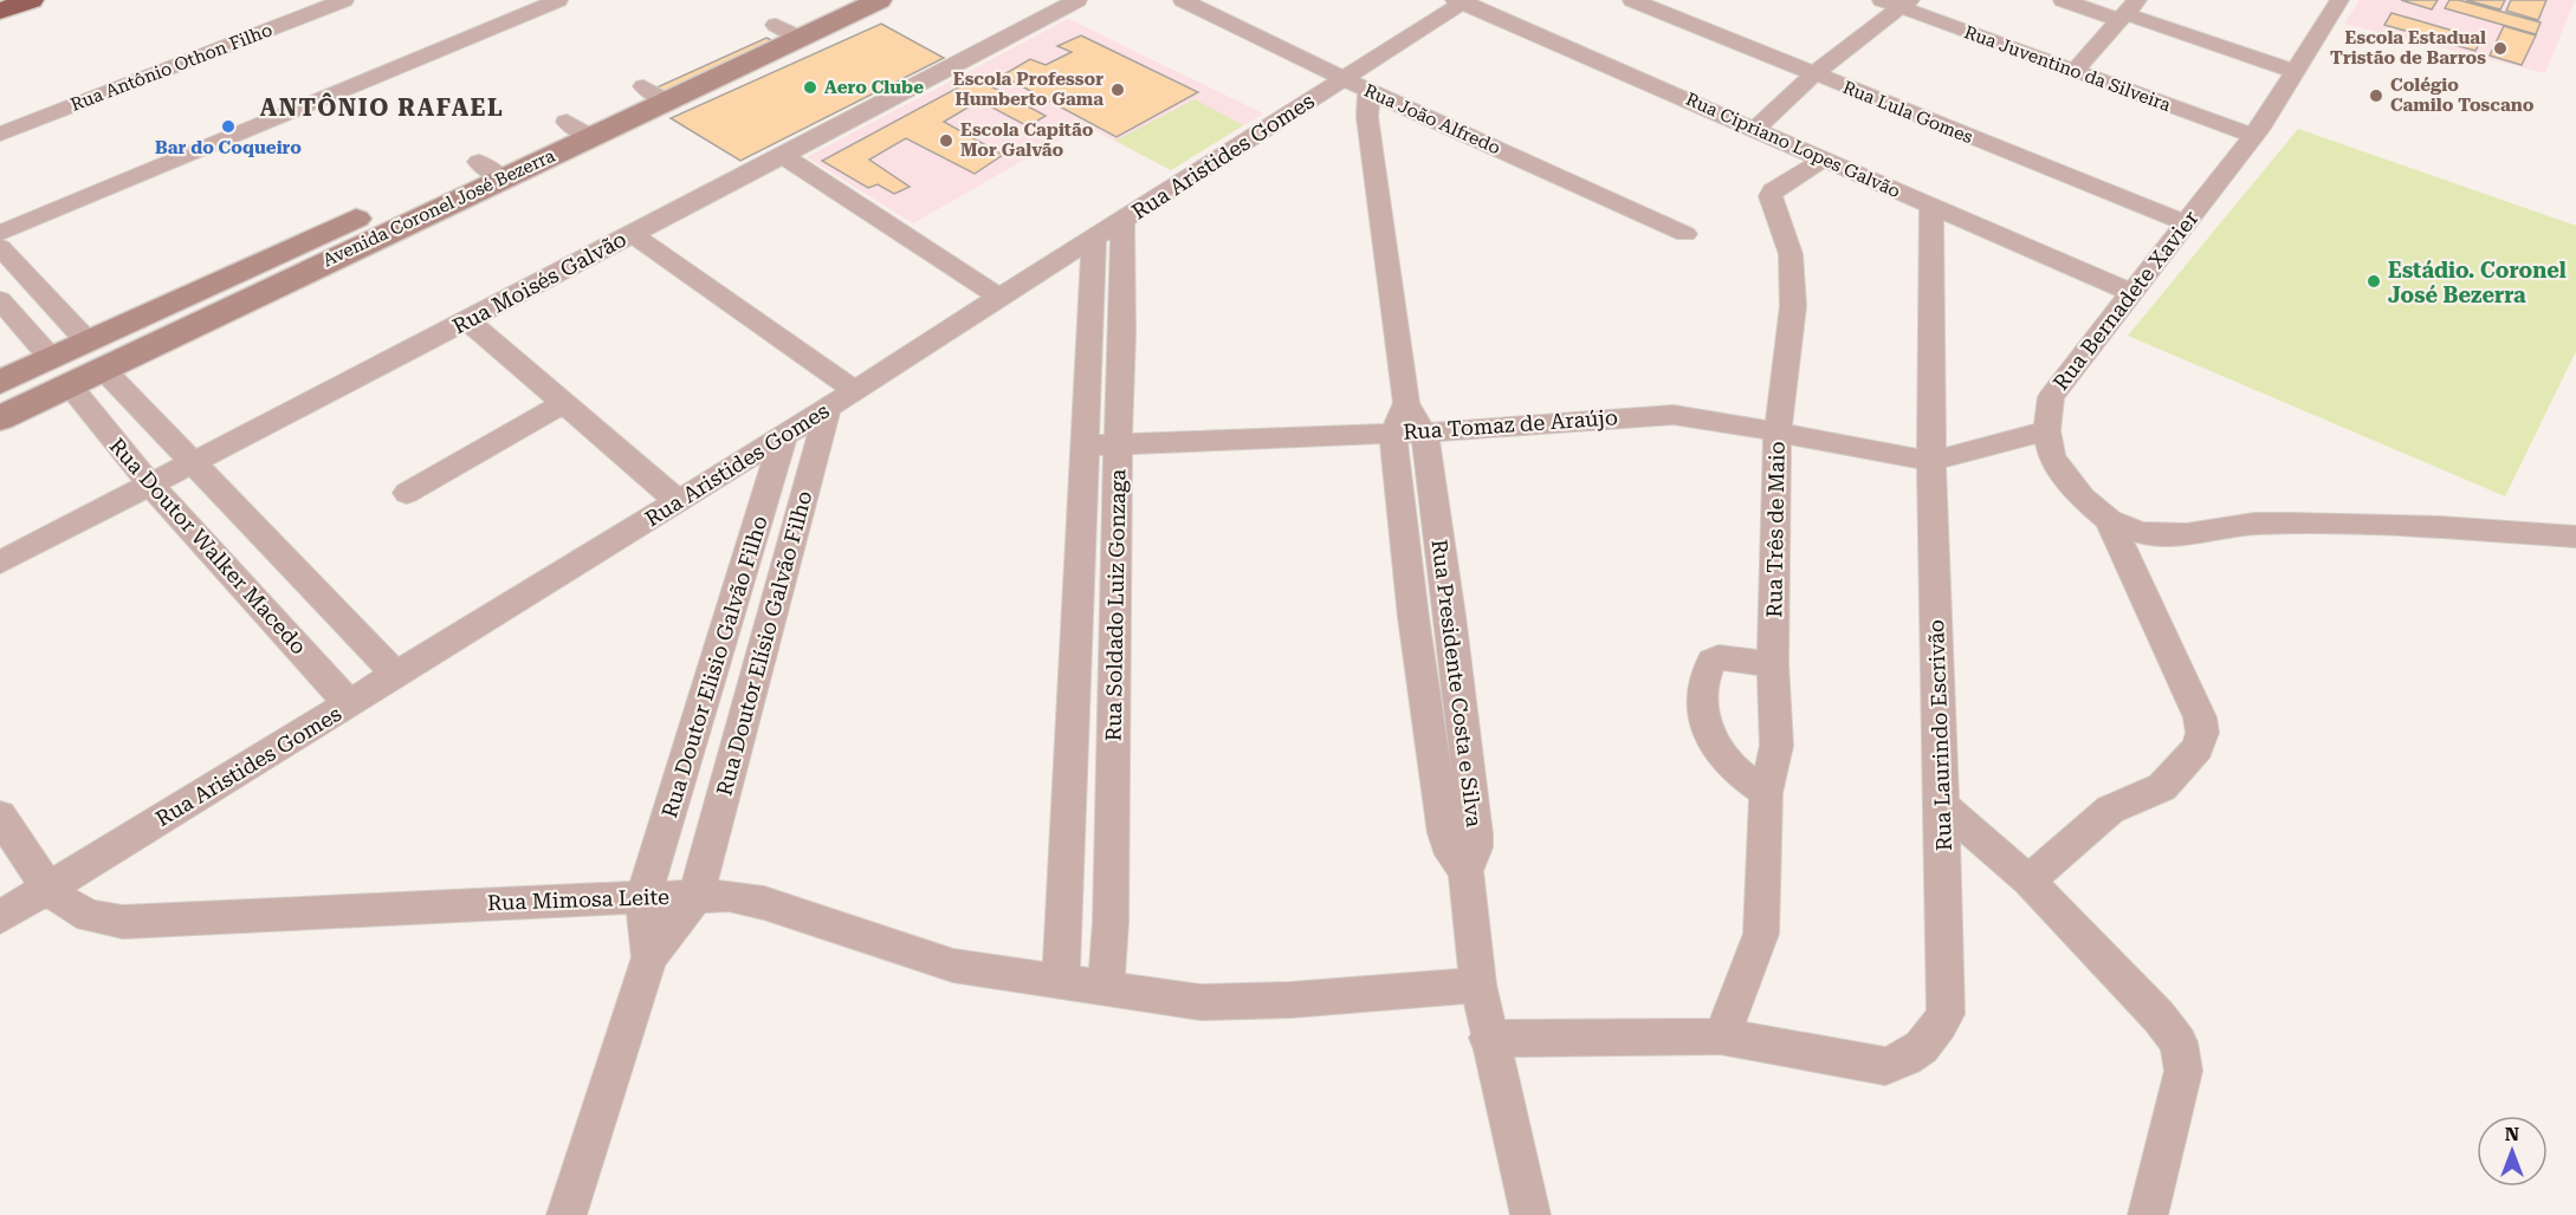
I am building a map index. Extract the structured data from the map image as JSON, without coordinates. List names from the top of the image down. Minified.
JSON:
{"streets":{"street":["Rua Antônio Othon Filho","Rua Juventino da Silveira","Rua Lula Gomes","Rua João Alfredo","Rua Cipriano Lopes Galvão","Rua Aristides Gomes","Avenida Coronel José Bezerra","Rua Moisés Galvão","Rua Bernadete Xavier","Rua Tomaz de Araújo","Rua Três de Maio","Rua Doutor Walker Macedo","Rua Soldado Luiz Gonzaga","Rua Doutor Elísio Galvão Filho","Rua Doutor Elisio Galvão Filho","Rua Presidente Costa e Silva","Rua Laurindo Escrivão","Rua Mimosa Leite"]},"crossings":[["Rua Juventino da Silveira","Rua Bernadete Xavier"],["Rua Lula Gomes","Rua Bernadete Xavier"],["Rua João Alfredo","Rua Aristides Gomes"],["Rua João Alfredo","Rua Presidente Costa e Silva"],["Rua Cipriano Lopes Galvão","Rua Aristides Gomes"],["Rua Cipriano Lopes Galvão","Rua Bernadete Xavier"],["Rua Cipriano Lopes Galvão","Rua Três de Maio"],["Rua Cipriano Lopes Galvão","Rua Laurindo Escrivão"],["Rua Aristides Gomes","Rua Doutor Walker Macedo"],["Rua Aristides Gomes","Rua Soldado Luiz Gonzaga"],["Rua Aristides Gomes","Rua Doutor Elísio Galvão Filho"],["Rua Aristides Gomes","Rua Doutor Elisio Galvão Filho"],["Rua Aristides Gomes","Rua Mimosa Leite"],["Avenida Coronel José Bezerra","Rua Doutor Walker Macedo"],["Rua Moisés Galvão","Rua Doutor Walker Macedo"],["Rua Tomaz de Araújo","Rua Três de Maio"],["Rua Tomaz de Araújo","Rua Soldado Luiz Gonzaga"],["Rua Tomaz de Araújo","Rua Presidente Costa e Silva"],["Rua Tomaz de Araújo","Rua Laurindo Escrivão"],["Rua Três de Maio","Rua Laurindo Escrivão"],["Rua Soldado Luiz Gonzaga","Rua Mimosa Leite"],["Rua Doutor Elísio Galvão Filho","Rua Mimosa Leite"],["Rua Doutor Elisio Galvão Filho","Rua Mimosa Leite"]],"districts":["ANTÔNIO RAFAEL"],"places":["Escola Estadual Tristão de Barros","Aero Clube","Escola Professor Humberto Gama","Colégio Camilo Toscano","Bar do Coqueiro","Escola Capitão Mor Galvão","Estádio. Coronel José Bezerra"],"north":"top"}
